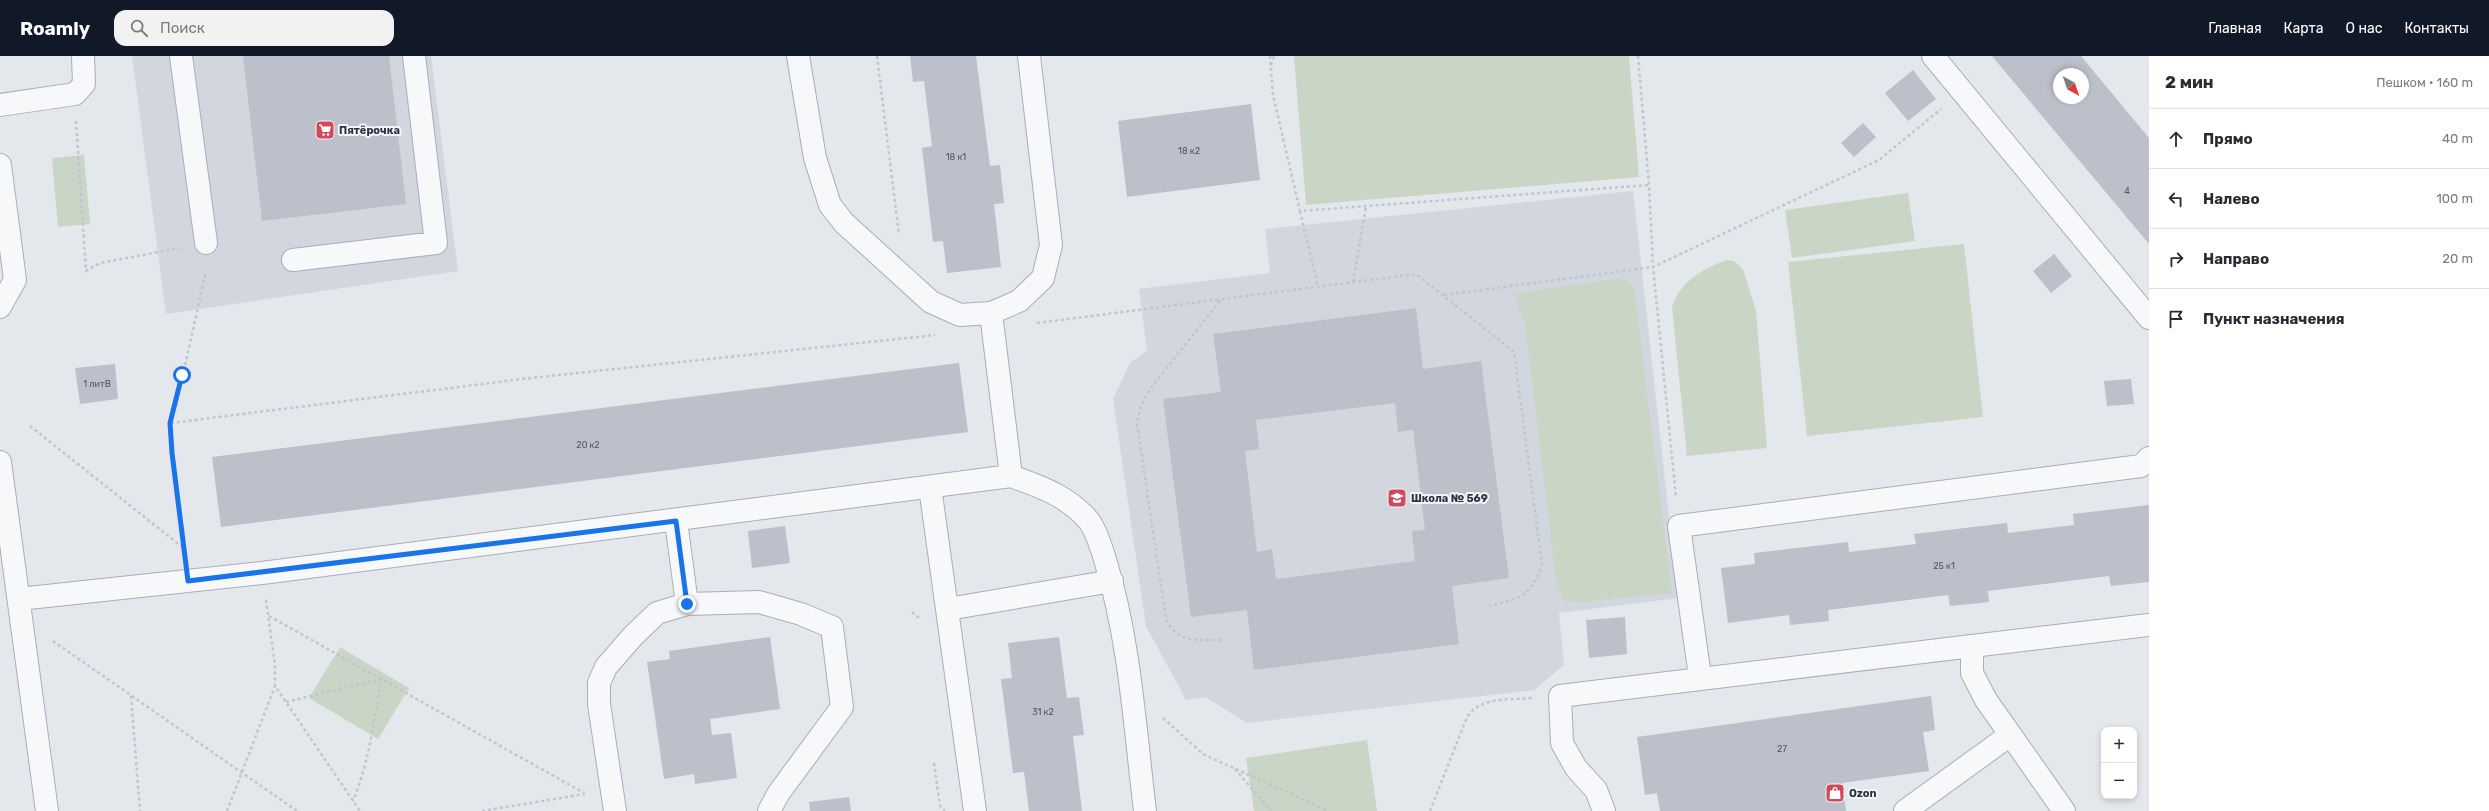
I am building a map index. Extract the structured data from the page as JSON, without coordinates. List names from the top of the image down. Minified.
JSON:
{"places":{"supermarket":["Пятёрочка"],"school or university":["Школа № 569"],"shop":["Ozon"]},"house_numbers":["18 к2","18 к1","4","1 литВ","20 к2","25 к1","31 к2","27"],"north":"bottom right","page":{"header":"Roamly","search":"Поиск","nav":["Главная","Карта","О нас","Контакты"],"heading":["2 мин","Пешком · 160 m"],"list":[["Прямо","40 m"],["Налево","100 m"],["Направо","20 m"],"Пункт назначения"],"map_buttons":["+","−"]}}
